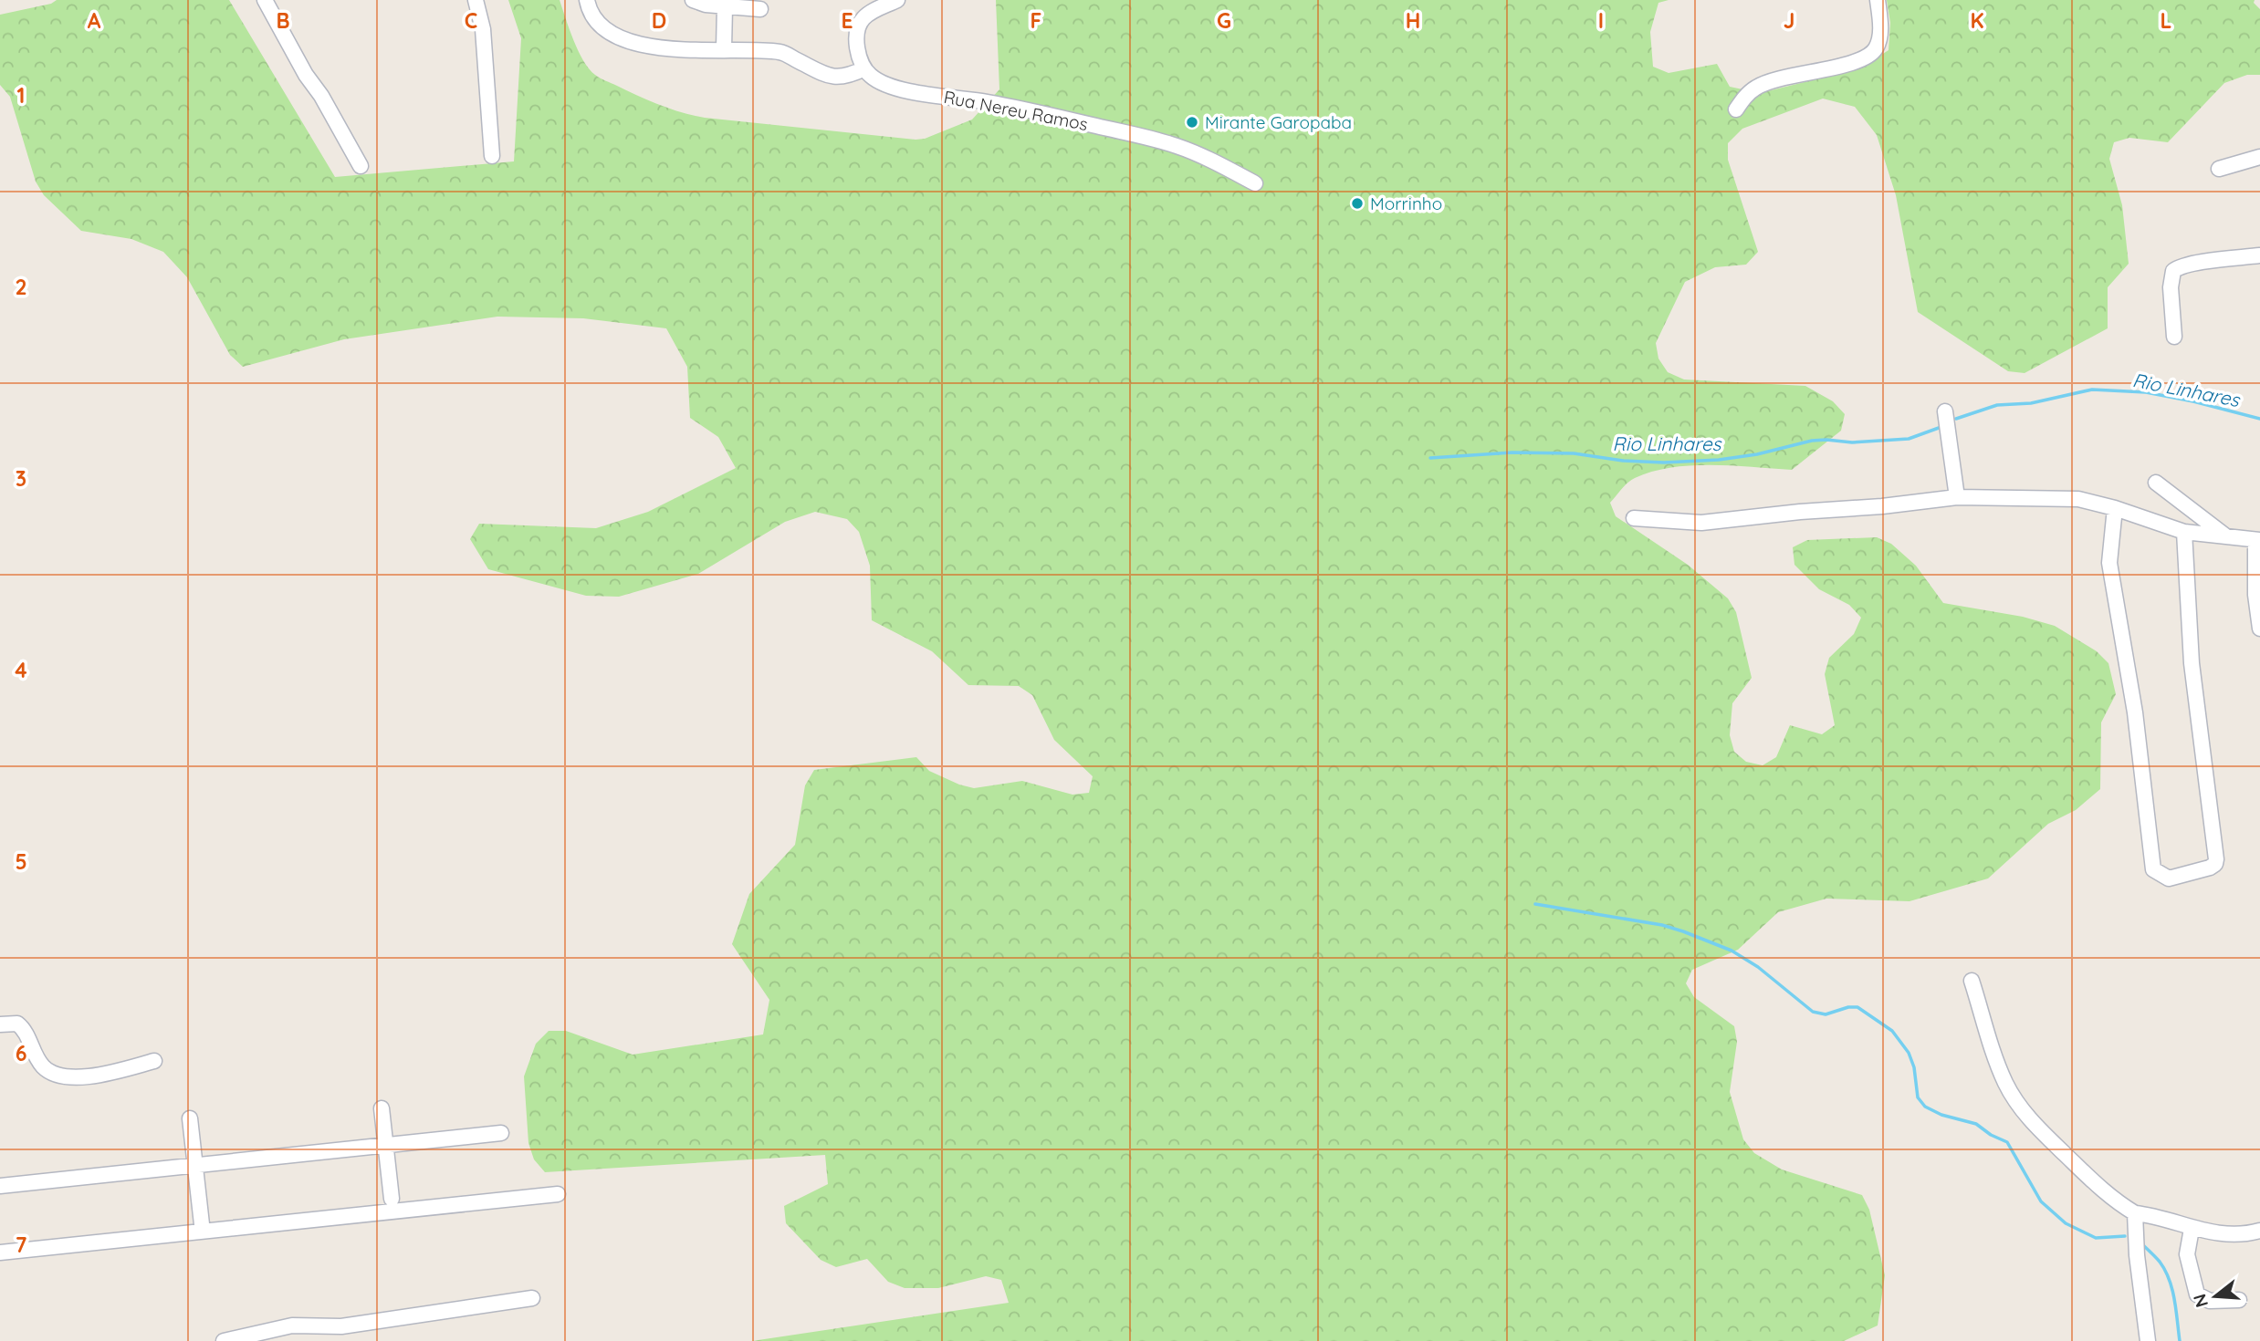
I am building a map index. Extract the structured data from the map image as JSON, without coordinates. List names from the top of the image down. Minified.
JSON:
{"streets":{"street":["Rua Nereu Ramos"]},"water":["Rio Linhares"],"places":["Mirante Garopaba","Morrinho"],"north":"left","grid":{"columns":["A","B","C","D","E","F","G","H","I","J","K","L"],"rows":["1","2","3","4","5","6","7"]}}
